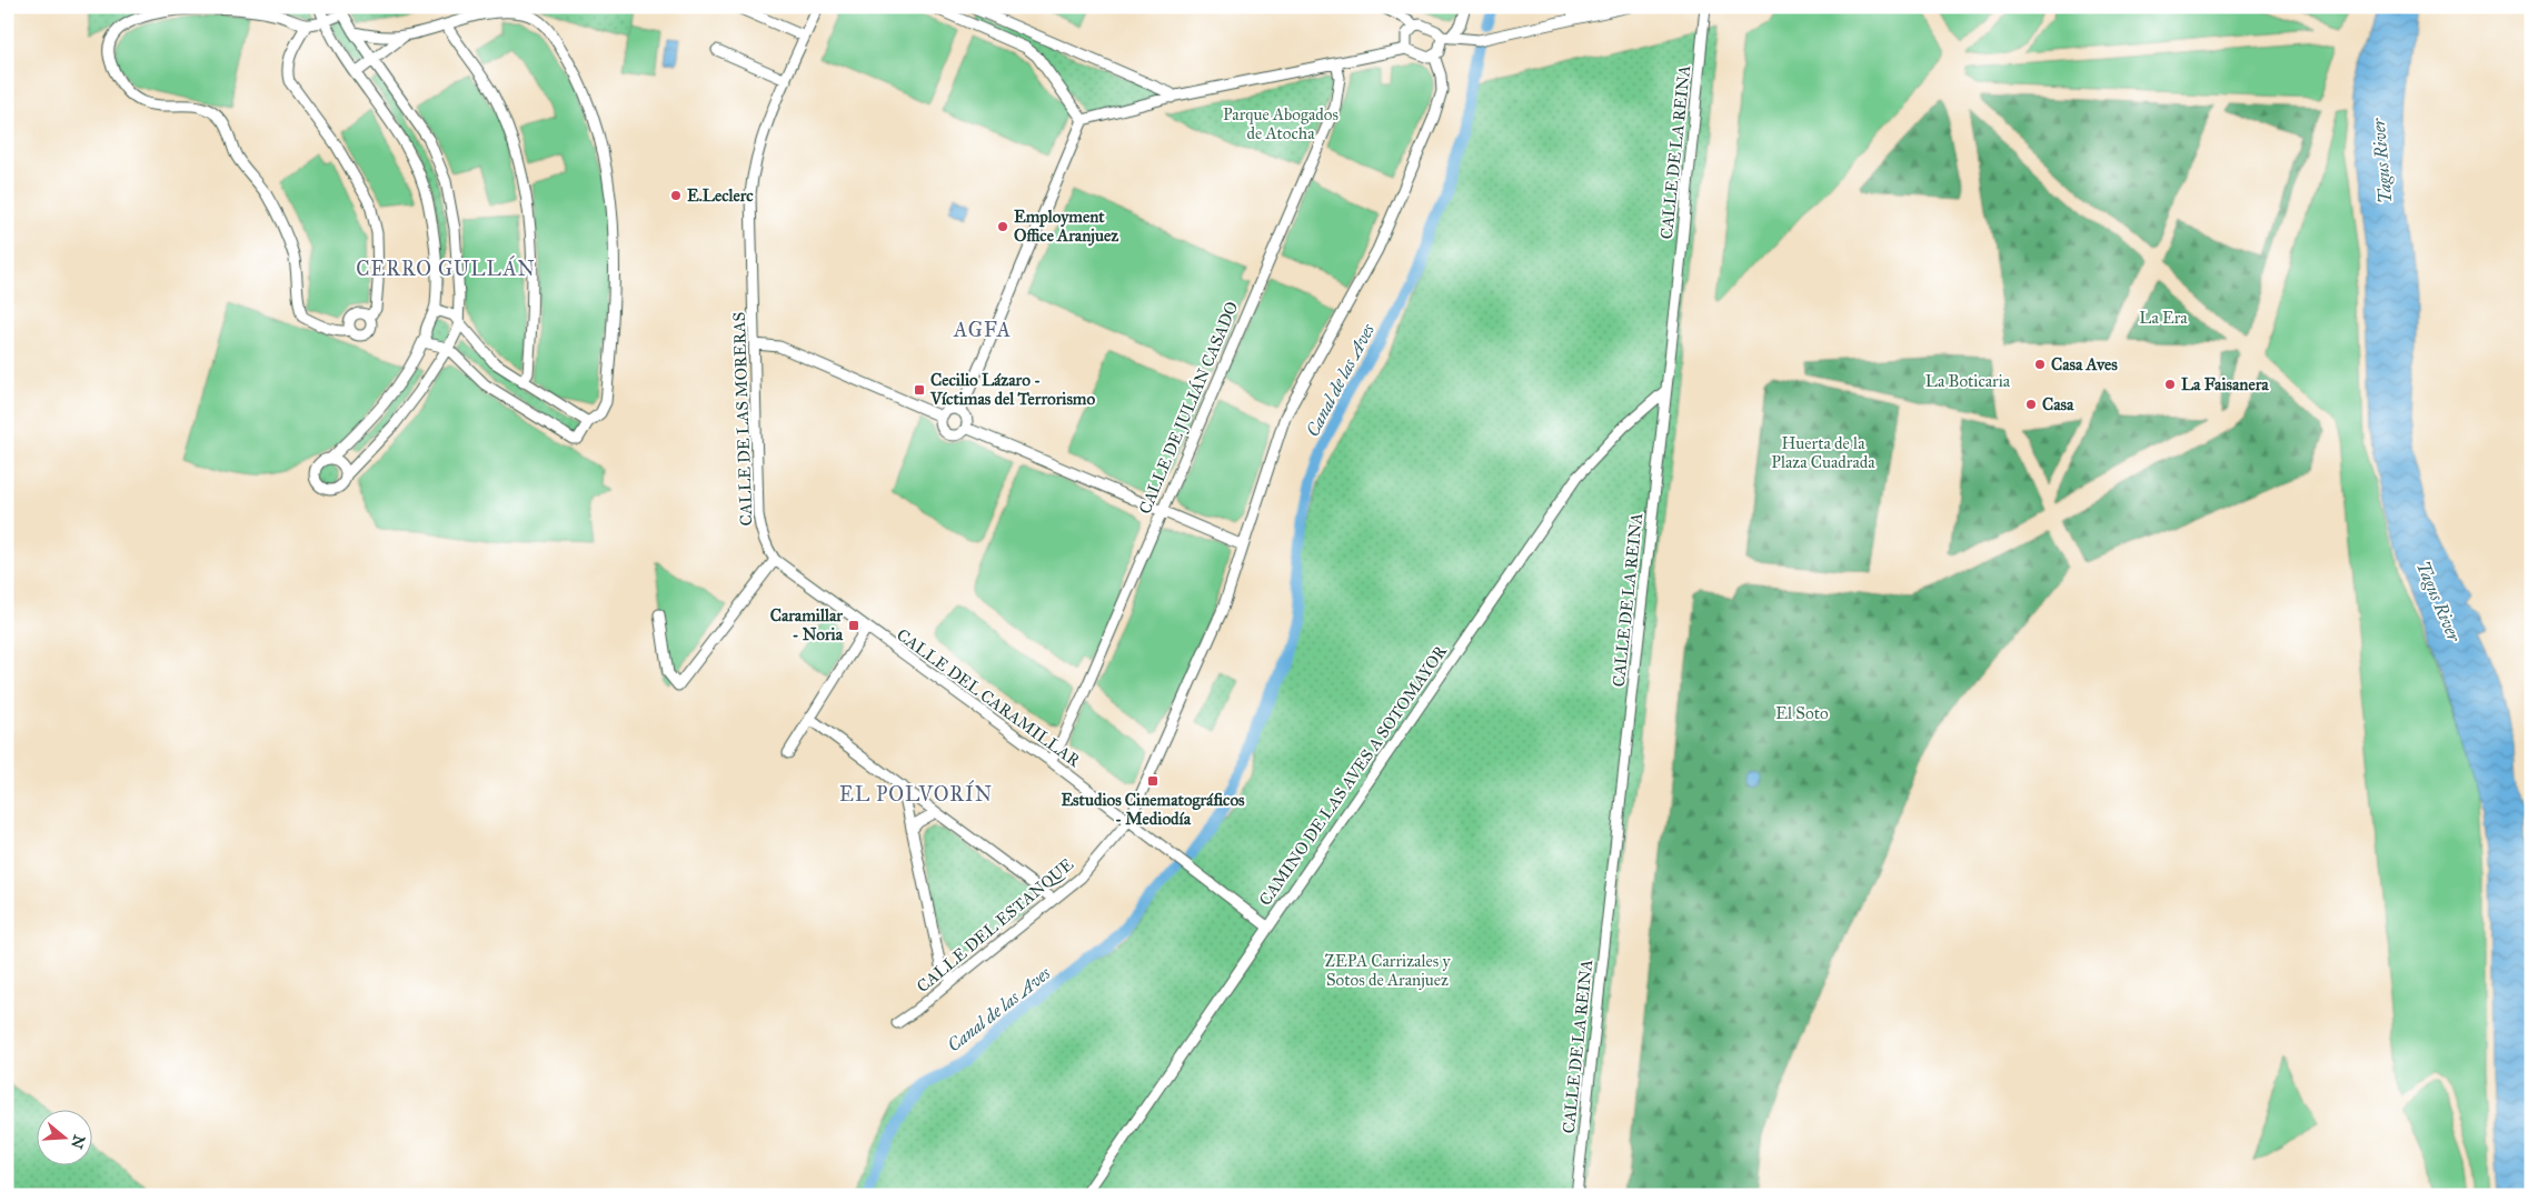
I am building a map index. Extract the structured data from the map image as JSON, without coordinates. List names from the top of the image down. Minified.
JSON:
{"streets":{"street":["CALLE DE LA REINA","CALLE DE JULIÁN CASADO","CALLE DE LAS MORERAS","CALLE DEL CARAMILLAR","CAMINO DE LAS AVES A SOTOMAYOR","CALLE DEL ESTANQUE"]},"crossings":[["CALLE DE LA REINA","CAMINO DE LAS AVES A SOTOMAYOR"],["CALLE DE JULIÁN CASADO","CALLE DEL CARAMILLAR"],["CALLE DE LAS MORERAS","CALLE DEL CARAMILLAR"],["CALLE DEL CARAMILLAR","CAMINO DE LAS AVES A SOTOMAYOR"],["CALLE DEL CARAMILLAR","CALLE DEL ESTANQUE"]],"districts":["CERRO GULLÁN","AGFA","EL POLVORÍN"],"water":["Tagus River","Canal de las Aves"],"parks":["Parque Abogados de Atocha","La Era","La Boticaria","Huerta de la Plaza Cuadrada","El Soto","ZEPA Carrizales y Sotos de Aranjuez"],"places":{"other":["E.Leclerc","Employment Office Aranjuez","Casa Aves","La Faisanera","Casa"],"transit":["Cecilio Lázaro - Víctimas del Terrorismo","Caramillar - Noria","Estudios Cinematográficos - Mediodía"]},"north":"right"}
